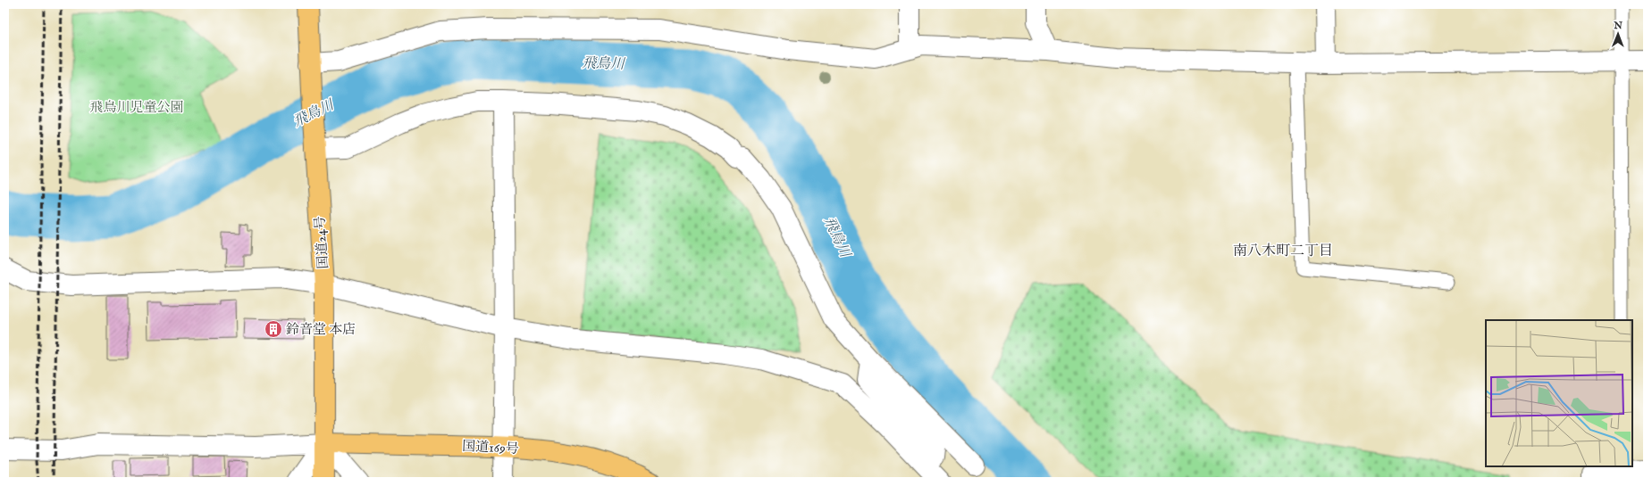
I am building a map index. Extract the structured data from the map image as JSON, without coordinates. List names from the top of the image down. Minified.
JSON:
{"streets":{"highway":["国道24号","国道169号"]},"crossings":[["国道24号","国道169号"]],"districts":["南八木町二丁目"],"water":["飛鳥川"],"parks":["飛鳥川児童公園"],"places":{"building":["鈴音堂 本店"]},"north":"top"}
